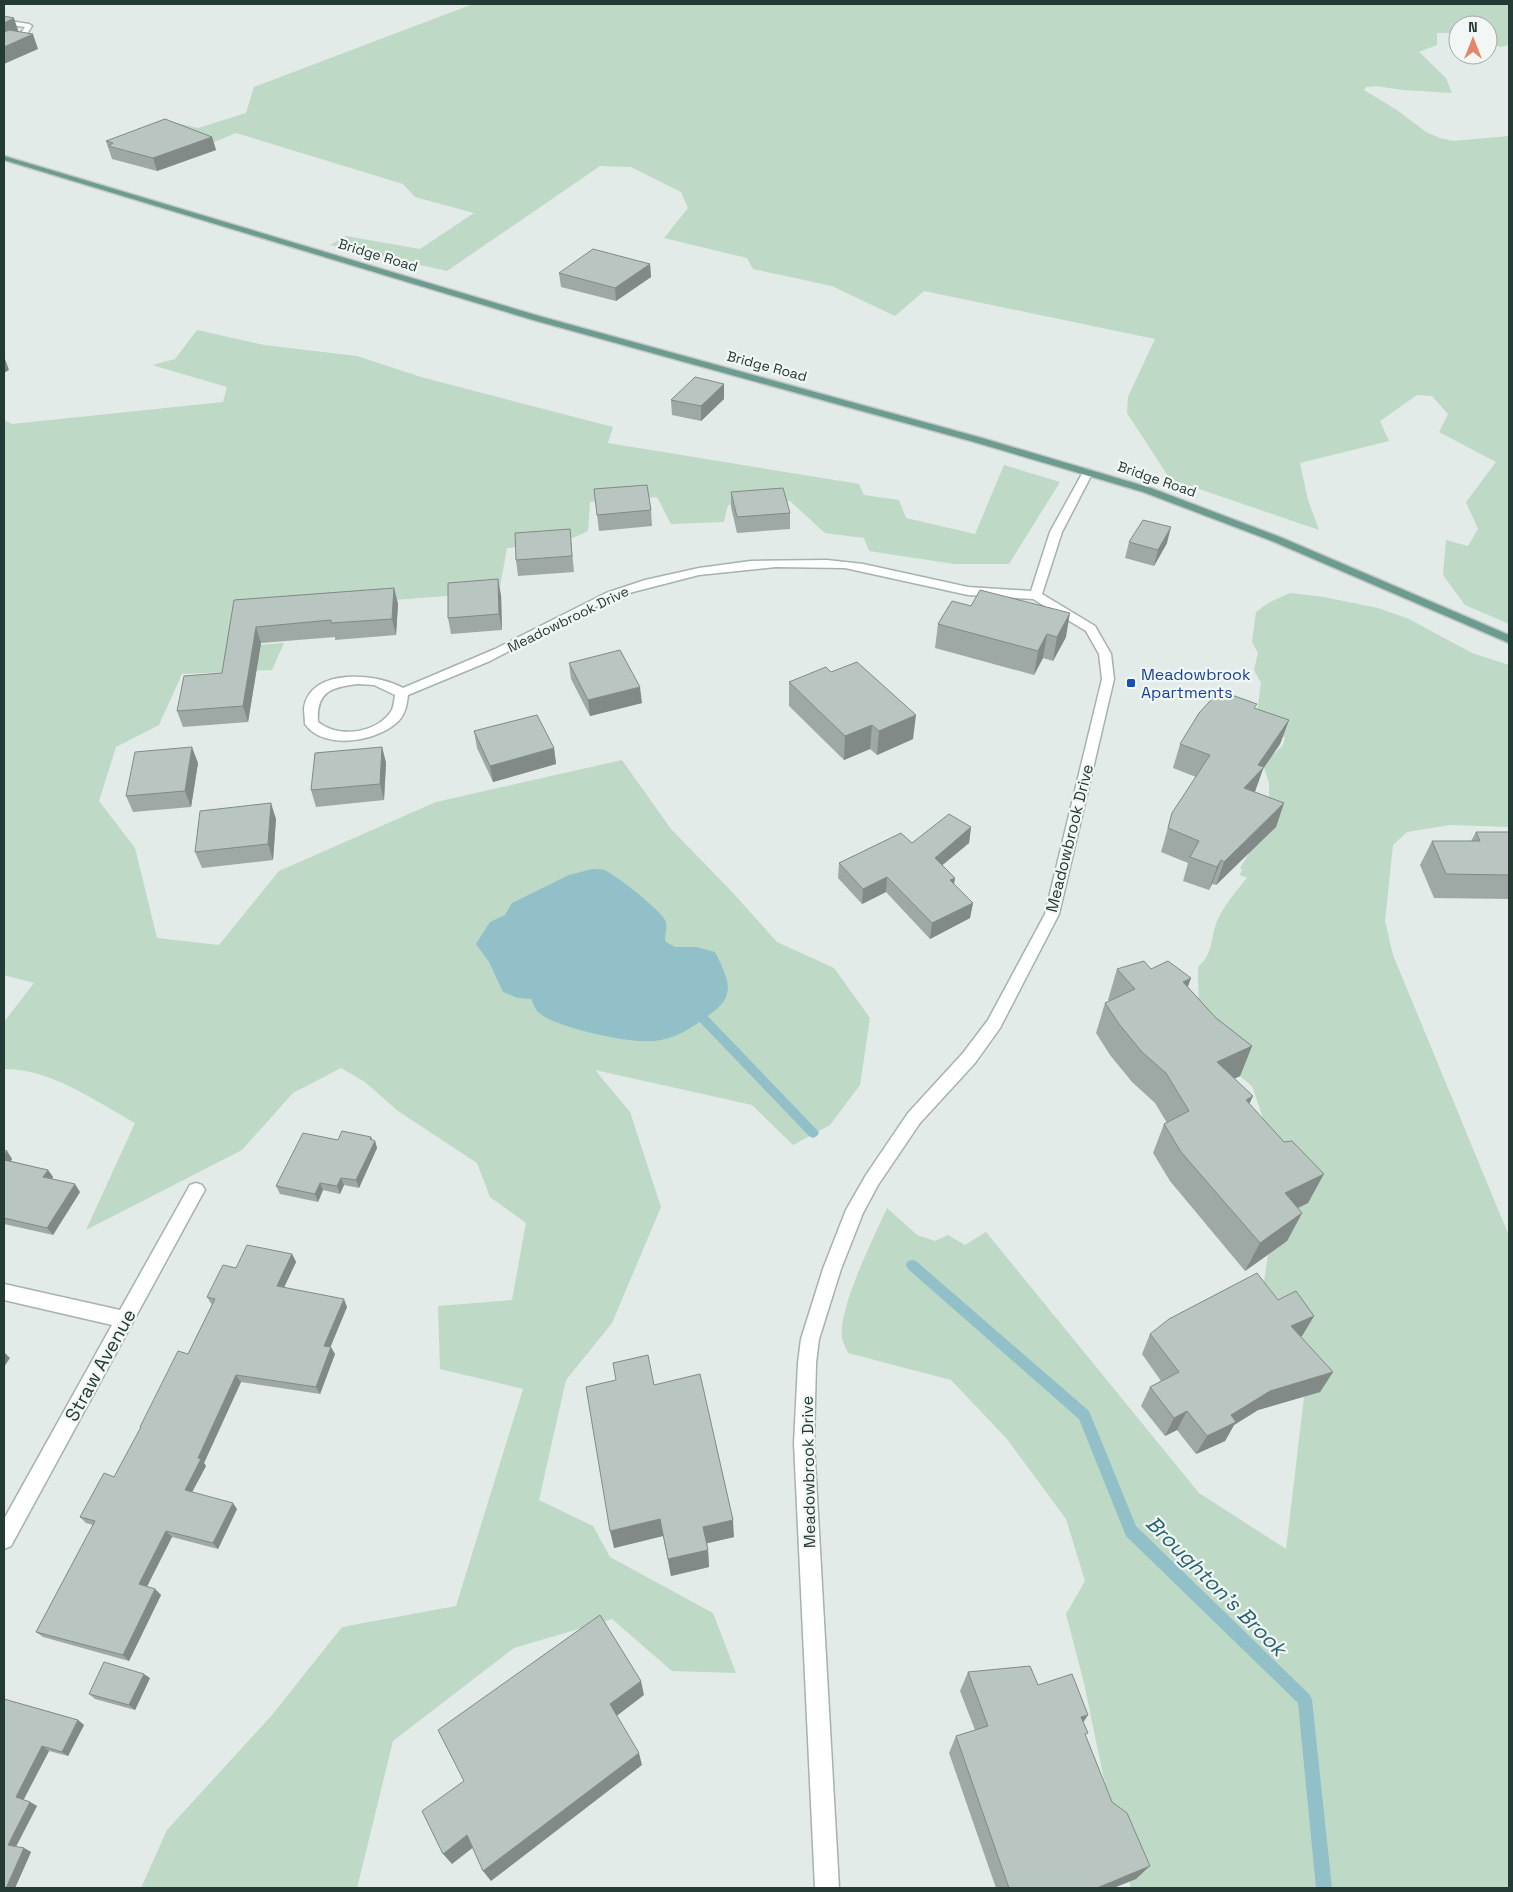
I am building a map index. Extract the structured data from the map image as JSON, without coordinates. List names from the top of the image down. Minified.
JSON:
{"streets":{"main road":["Bridge Road"],"street":["Meadowbrook Drive","Straw Avenue"]},"water":["Broughton's Brook"],"places":{"transit":["Meadowbrook Apartments"]},"north":"top"}
